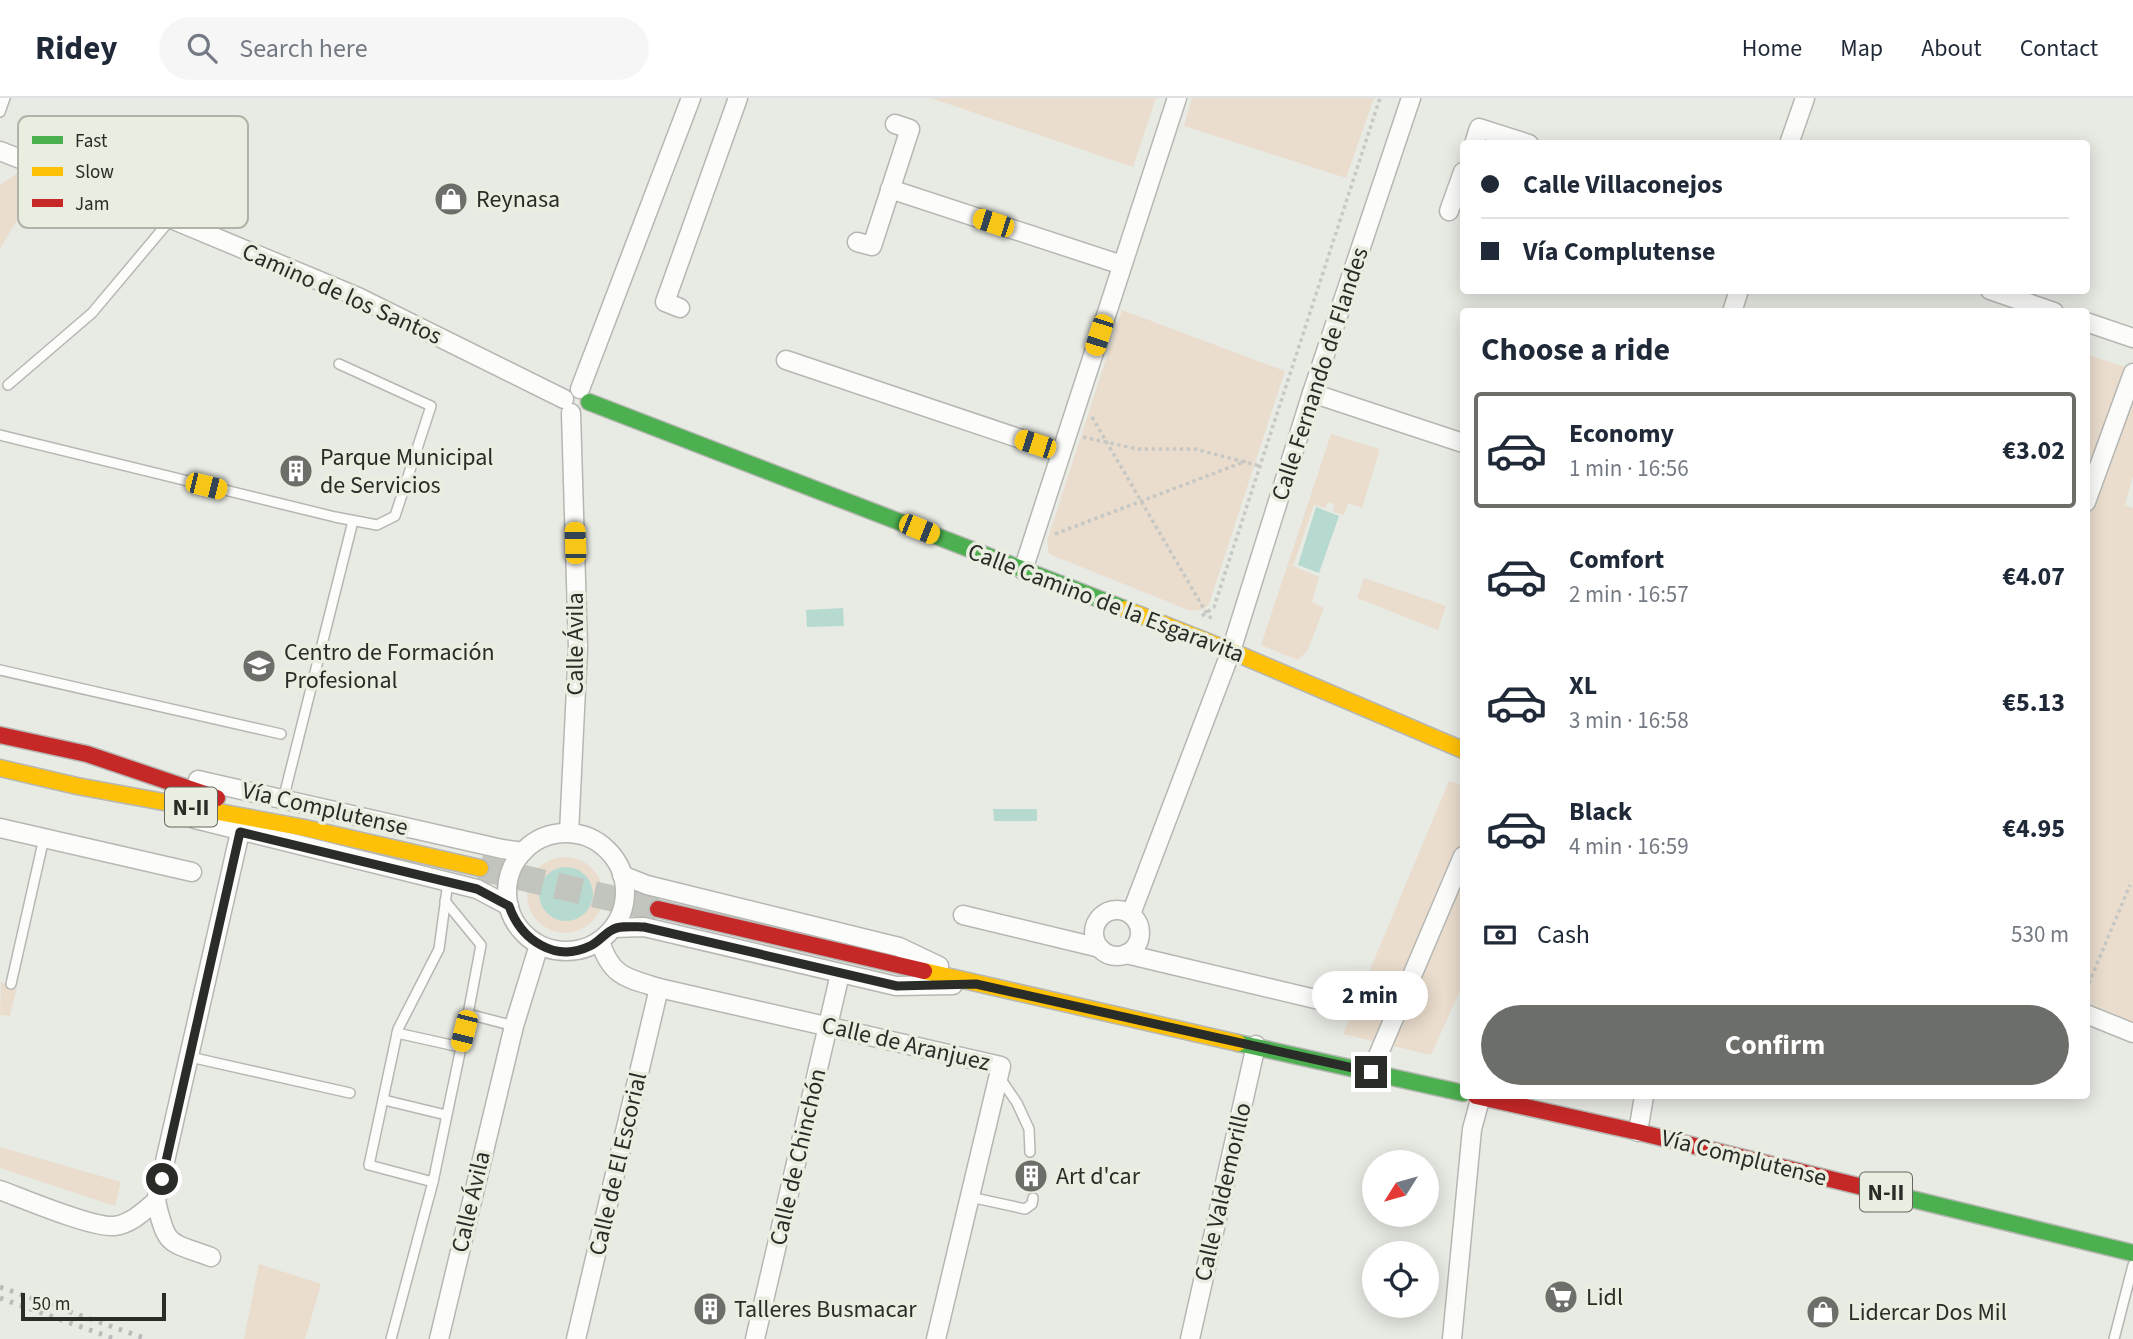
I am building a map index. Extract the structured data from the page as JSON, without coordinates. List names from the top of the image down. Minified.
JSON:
{"streets":{"main road":["Calle Camino de la Esgaravita","N-II","Vía Complutense"],"street":["Camino de los Santos","Calle Fernando de Flandes","Calle Ávila","Calle de Aranjuez","Calle de Chinchón","Calle de El Escorial","Calle Valdemorillo"]},"crossings":[["Camino de los Santos","Calle Ávila"],["Calle Fernando de Flandes","Calle Camino de la Esgaravita"],["Calle Ávila","N-II"],["Calle Ávila","Vía Complutense"],["Calle Ávila","Calle de Aranjuez"],["N-II","Vía Complutense"],["N-II","Calle de Aranjuez"],["Vía Complutense","Calle de Aranjuez"],["Calle de Aranjuez","Calle de Chinchón"],["Calle de Aranjuez","Calle de El Escorial"]],"places":{"shop":["Reynasa","Lidercar Dos Mil"],"building":["Parque Municipal de Servicios","Art d'car","Talleres Busmacar"],"school or university":["Centro de Formación Profesional"],"supermarket":["Lidl"]},"legend":["Fast","Slow","Jam"],"scale_bar":"50 m","north":"bottom left","page":{"header":"Ridey","search":"Search here","nav":["Home","Map","About","Contact"],"banner":["Calle Villaconejos","Vía Complutense"],"heading":"Choose a ride","list":[{"name":"Economy","note":"1 min · 16:56","value":"€3.02"},{"name":"Comfort","note":"2 min · 16:57","value":"€4.07"},{"name":"XL","note":"3 min · 16:58","value":"€5.13"},{"name":"Black","note":"4 min · 16:59","value":"€4.95"}],"pay":["Cash","530 m"],"bubble":"2 min","buttons":"Confirm","scale":"50 m"}}
